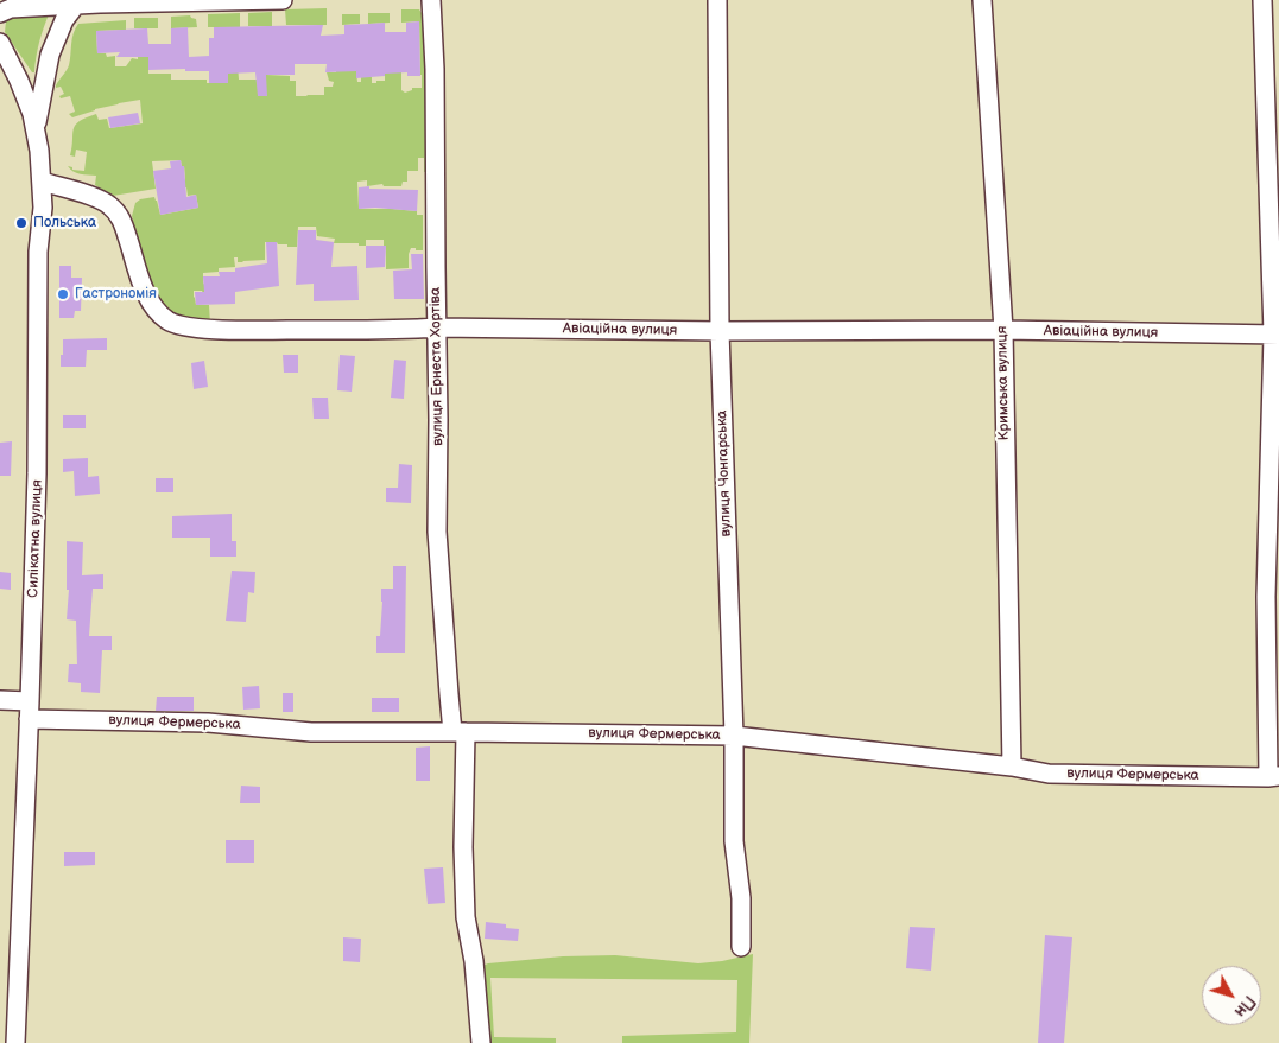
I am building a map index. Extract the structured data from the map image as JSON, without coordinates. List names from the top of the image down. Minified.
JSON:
{"streets":{"street":["Авіаційна вулиця","вулиця Ернеста Хортіва","Кримська вулиця","вулиця Чонгарська","Силікатна вулиця","вулиця Фермерська"]},"crossings":[["Авіаційна вулиця","вулиця Ернеста Хортіва"],["Авіаційна вулиця","Кримська вулиця"],["Авіаційна вулиця","вулиця Чонгарська"],["Авіаційна вулиця","Силікатна вулиця"],["вулиця Ернеста Хортіва","вулиця Фермерська"],["Кримська вулиця","вулиця Фермерська"],["вулиця Чонгарська","вулиця Фермерська"],["Силікатна вулиця","вулиця Фермерська"]],"places":["Польська","Гастрономія"],"north":"bottom right"}
